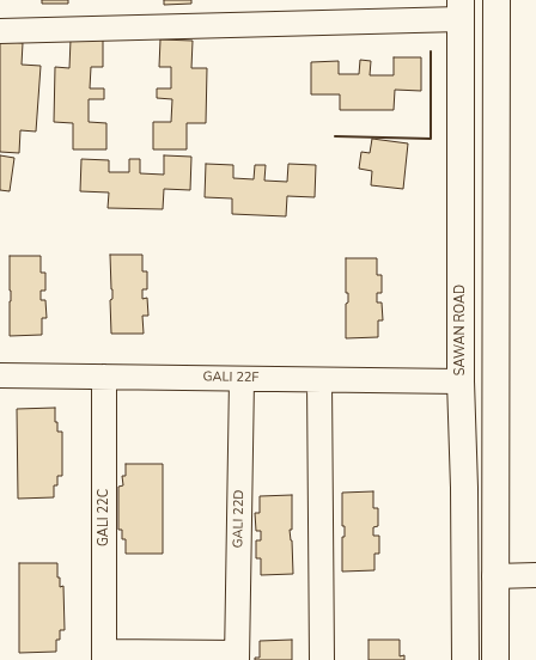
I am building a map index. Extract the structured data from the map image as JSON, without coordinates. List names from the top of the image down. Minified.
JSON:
{"streets":{"main road":["SAWAN ROAD"],"street":["GALI 22F","GALI 22C","GALI 22D"]},"crossings":[["SAWAN ROAD","GALI 22F"],["GALI 22F","GALI 22C"],["GALI 22F","GALI 22D"]]}
